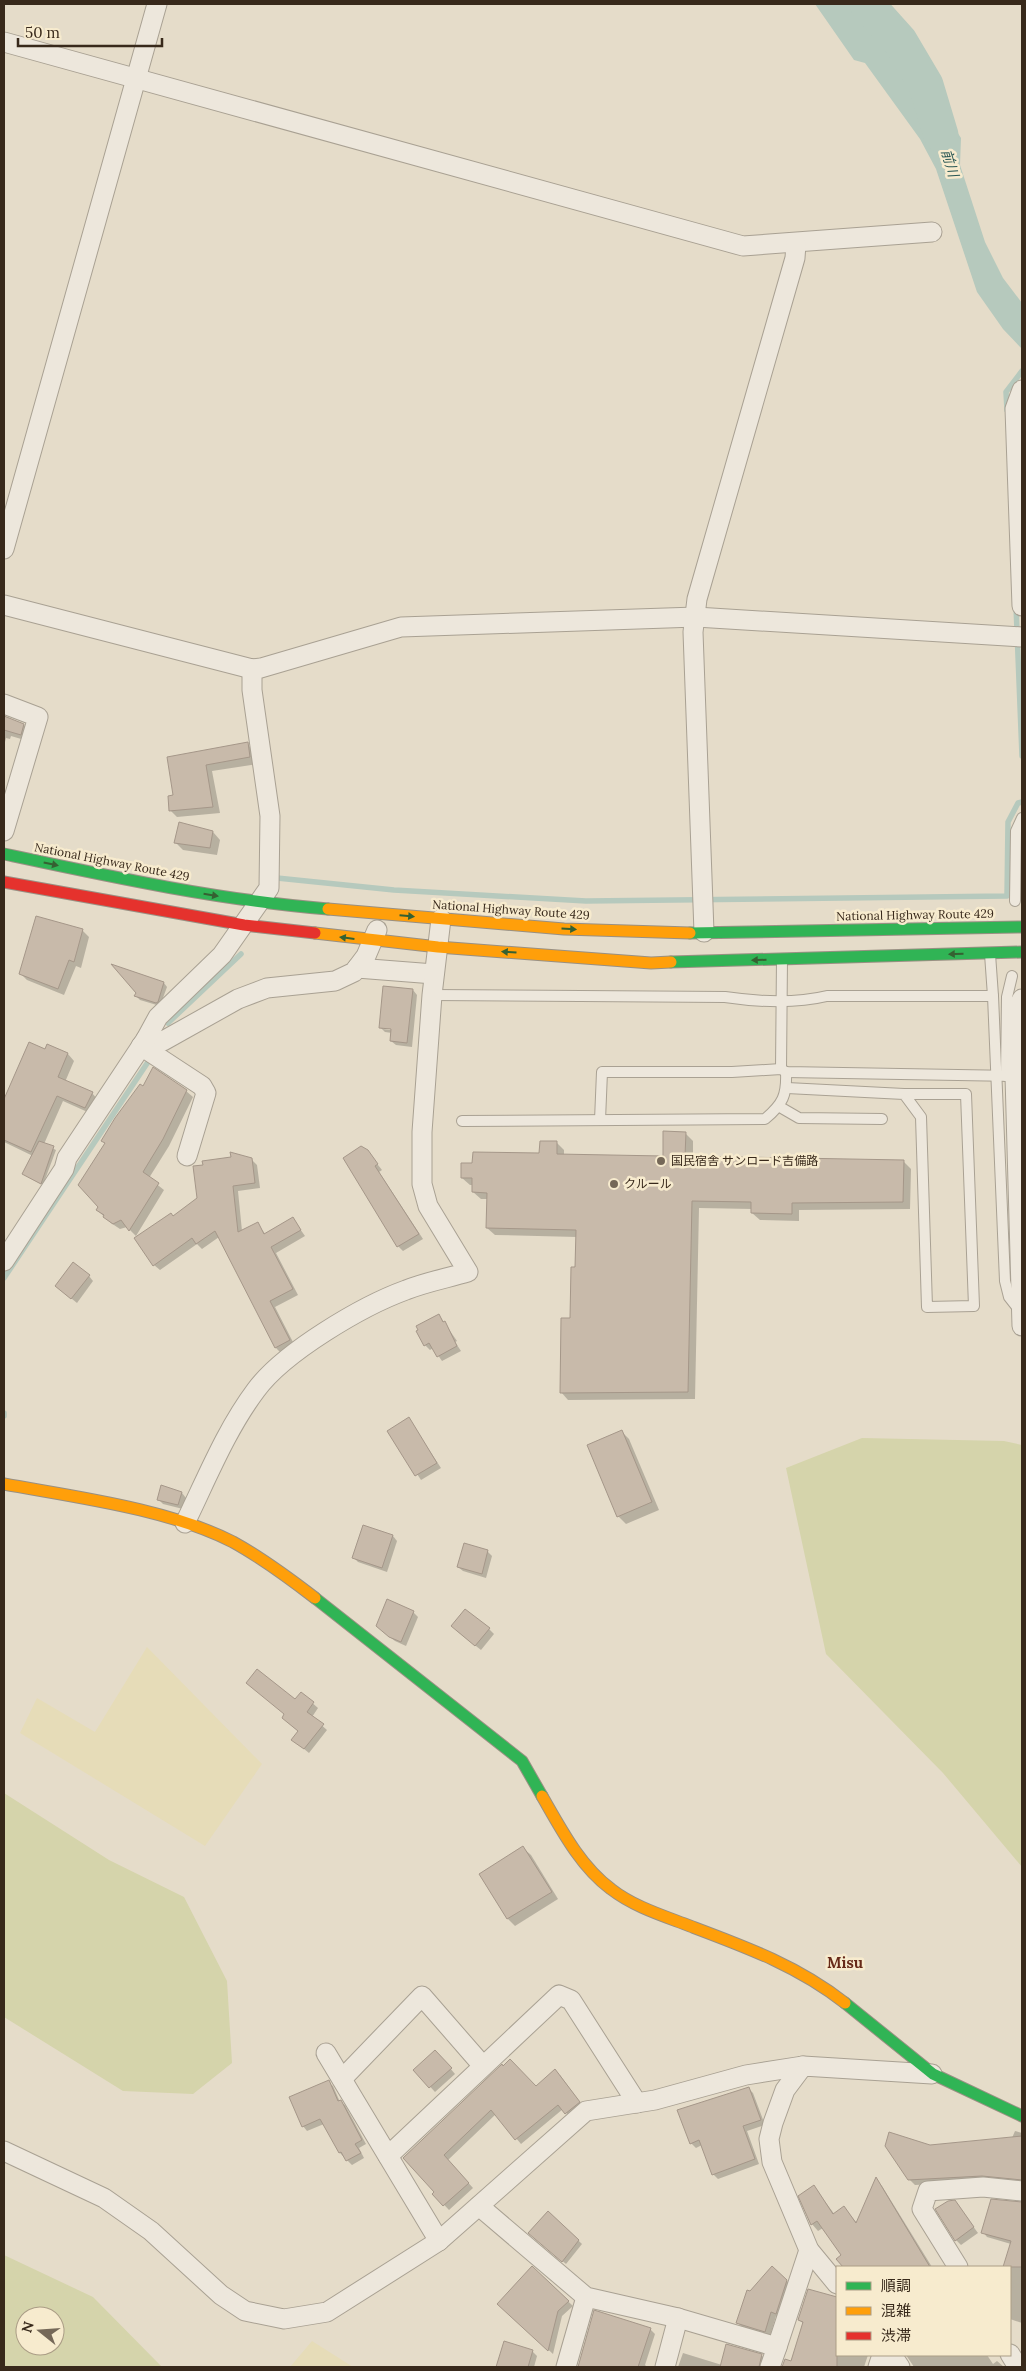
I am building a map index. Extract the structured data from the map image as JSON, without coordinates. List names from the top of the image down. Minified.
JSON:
{"streets":{"main road":["National Highway Route 429"]},"districts":["Misu"],"water":["前川"],"places":["国民宿舎 サンロード吉備路","クルール"],"legend":["順調","混雑","渋滞"],"scale_bar":"50 m","north":"left"}
